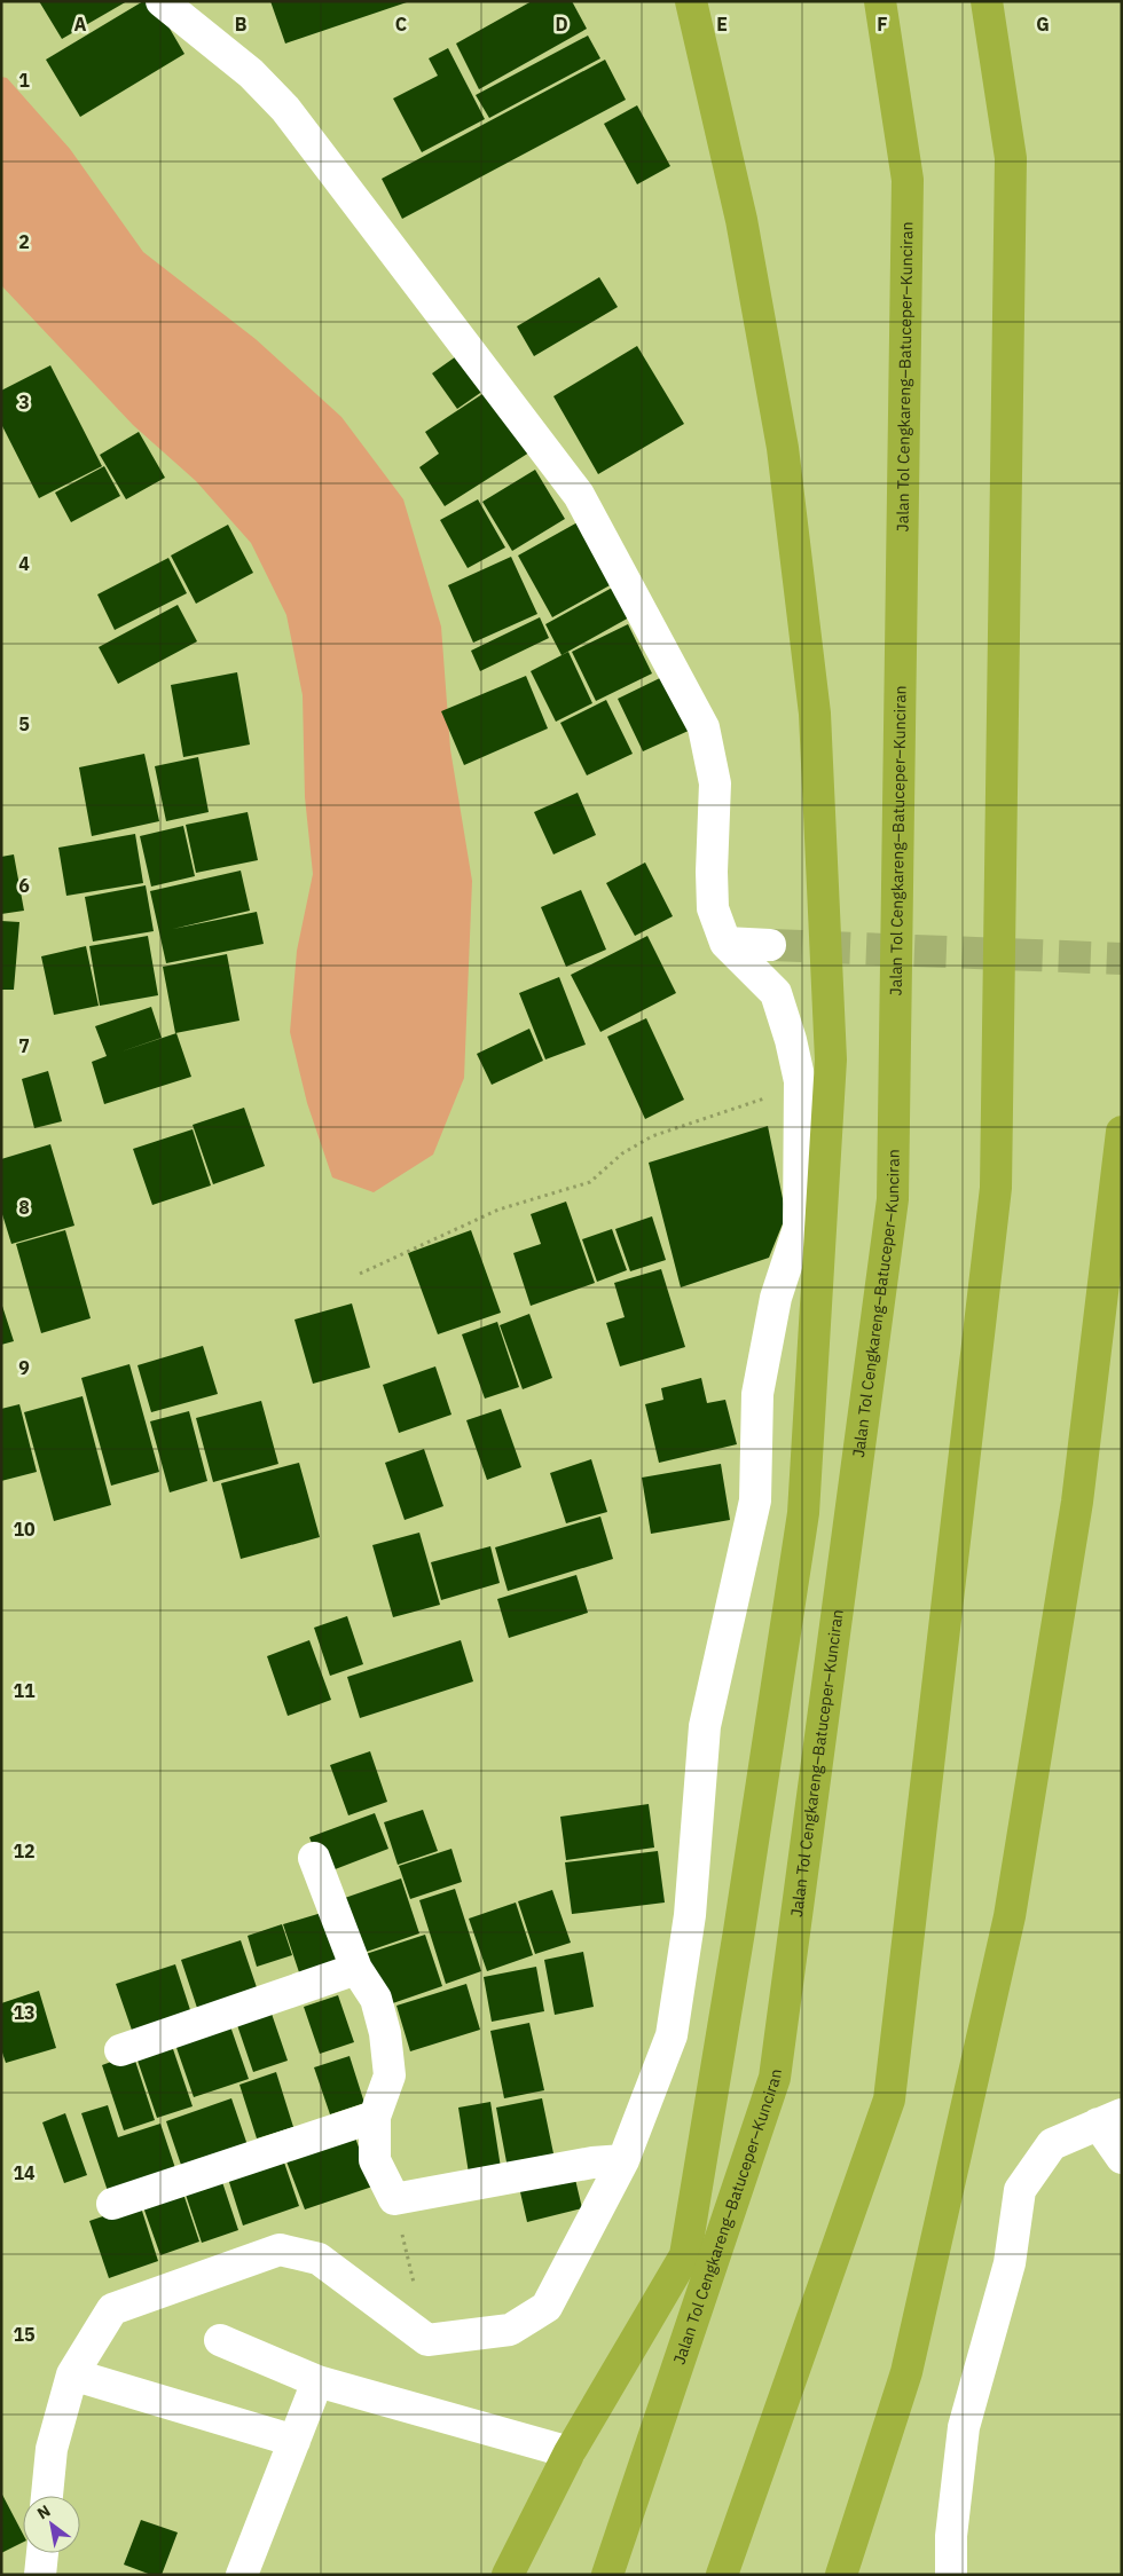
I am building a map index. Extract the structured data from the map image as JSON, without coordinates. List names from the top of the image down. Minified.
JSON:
{"streets":{"highway":["Jalan Tol Cengkareng–Batuceper–Kunciran"]},"north":"top left","grid":{"columns":["A","B","C","D","E","F","G"],"rows":["1","2","3","4","5","6","7","8","9","10","11","12","13","14","15"]}}
